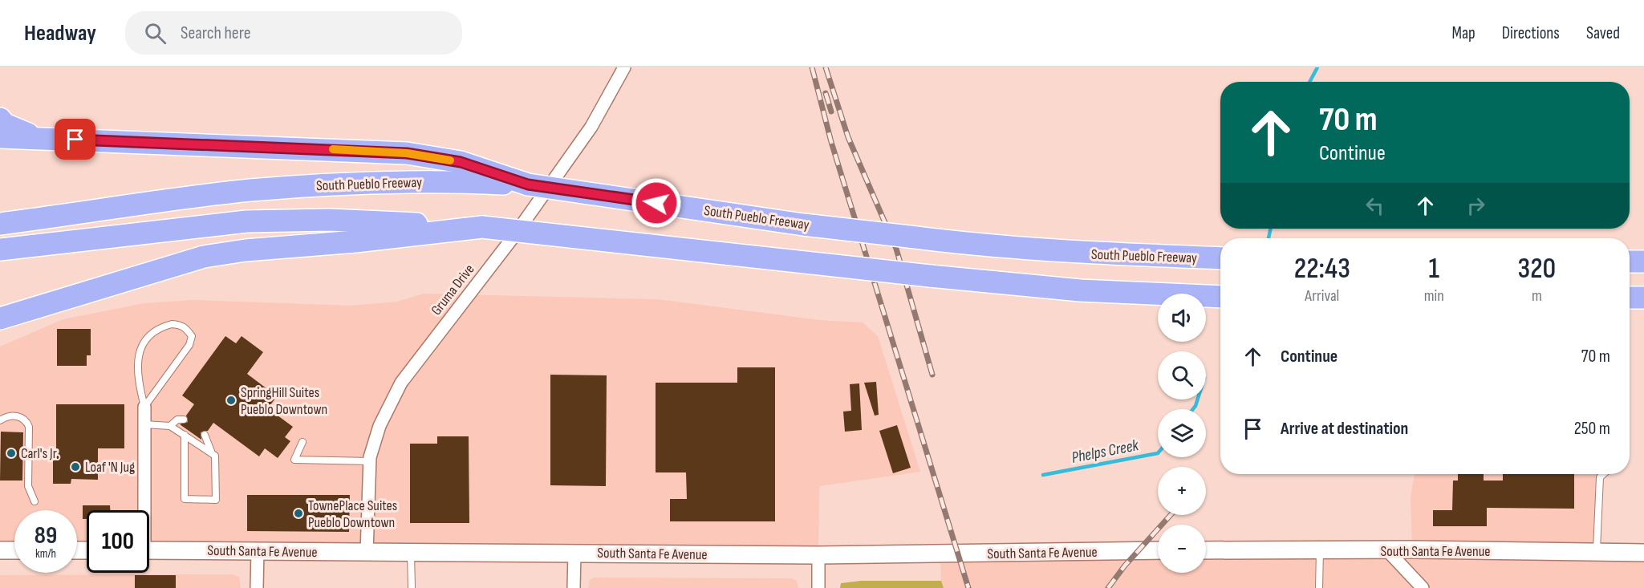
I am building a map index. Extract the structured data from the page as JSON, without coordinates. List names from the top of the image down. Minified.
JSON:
{"streets":{"highway":["South Pueblo Freeway"],"main road":["South Santa Fe Avenue"],"street":["Gruma Drive"]},"crossings":[["Gruma Drive","South Santa Fe Avenue"]],"water":["Phelps Creek"],"places":["SpringHill Suites Pueblo Downtown","Carl's Jr.","Loaf 'N Jug","TownePlace Suites Pueblo Downtown"],"page":{"header":"Headway","search":"Search here","nav":["Map","Directions","Saved"],"turn":["70 m","Continue"],"eta":["22:43","Arrival","1","min","320","m"],"map_buttons":["+","−"],"list":[{"name":"Continue","value":"70 m"},{"name":"Arrive at destination","value":"250 m"}],"speed":"89 km/h","limit":"100"}}
